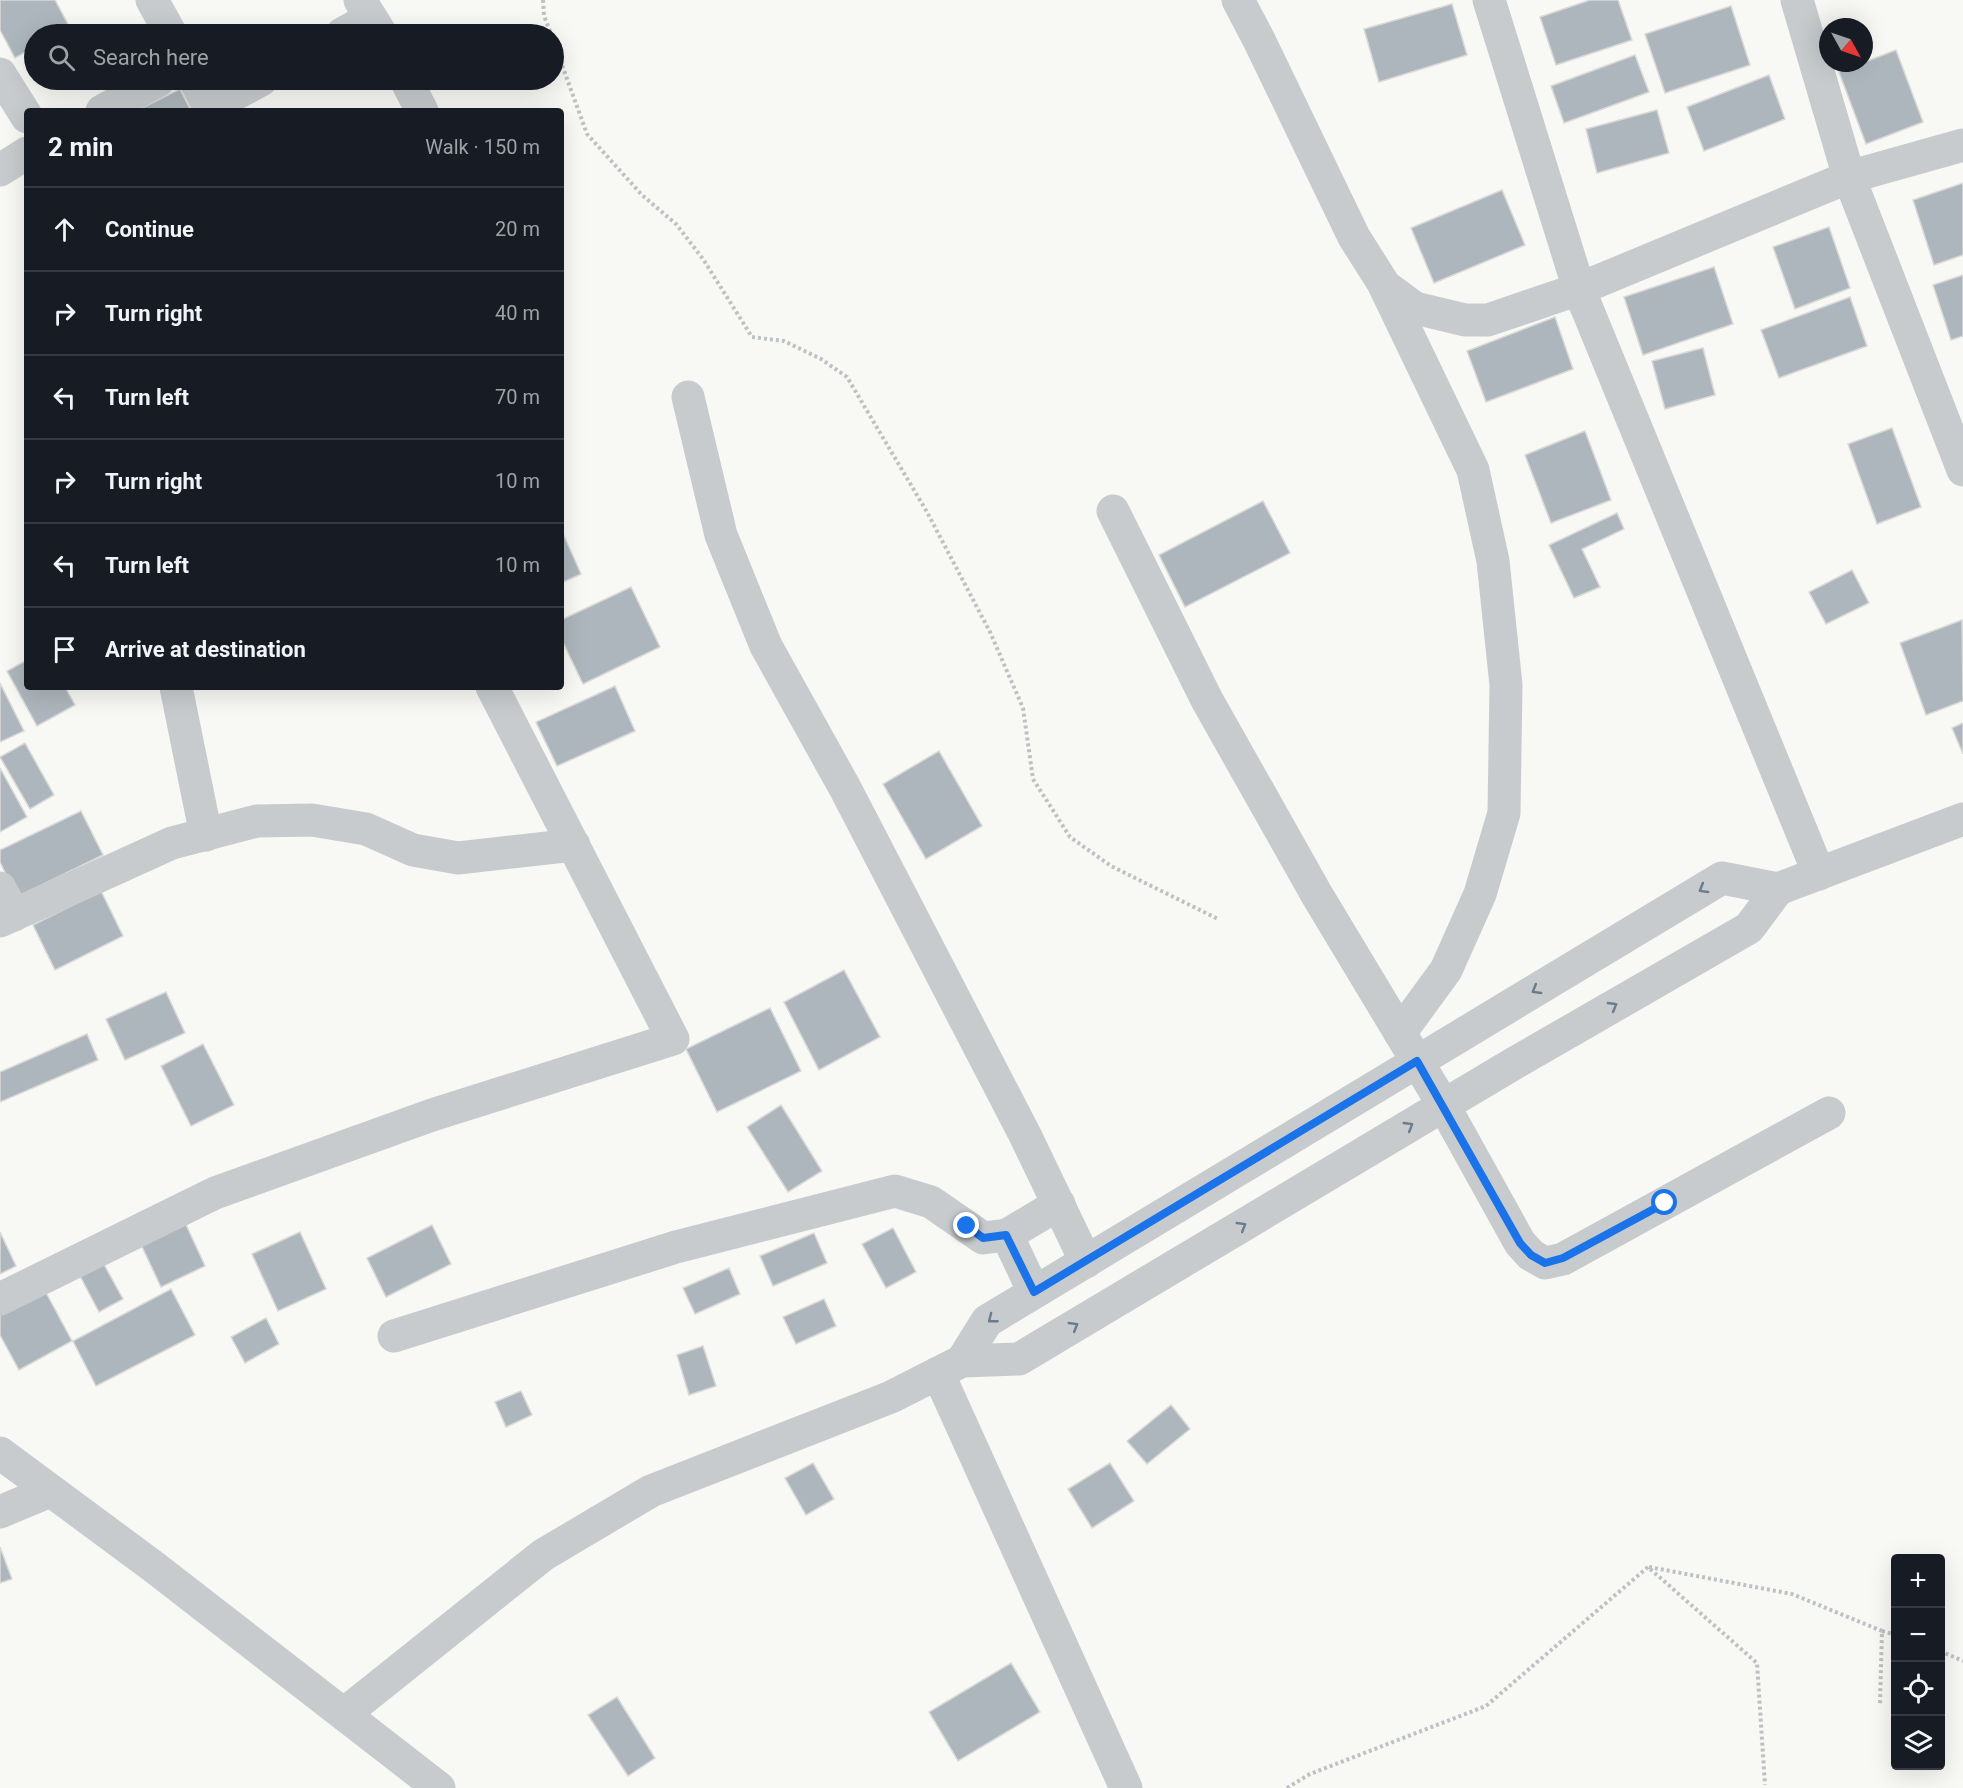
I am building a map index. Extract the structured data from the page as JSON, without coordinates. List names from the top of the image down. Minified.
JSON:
{"north":"bottom right","page":{"search":"Search here","heading":["2 min","Walk · 150 m"],"list":[["Continue","20 m"],["Turn right","40 m"],["Turn left","70 m"],["Turn right","10 m"],["Turn left","10 m"],"Arrive at destination"],"map_buttons":["+","−"]}}
